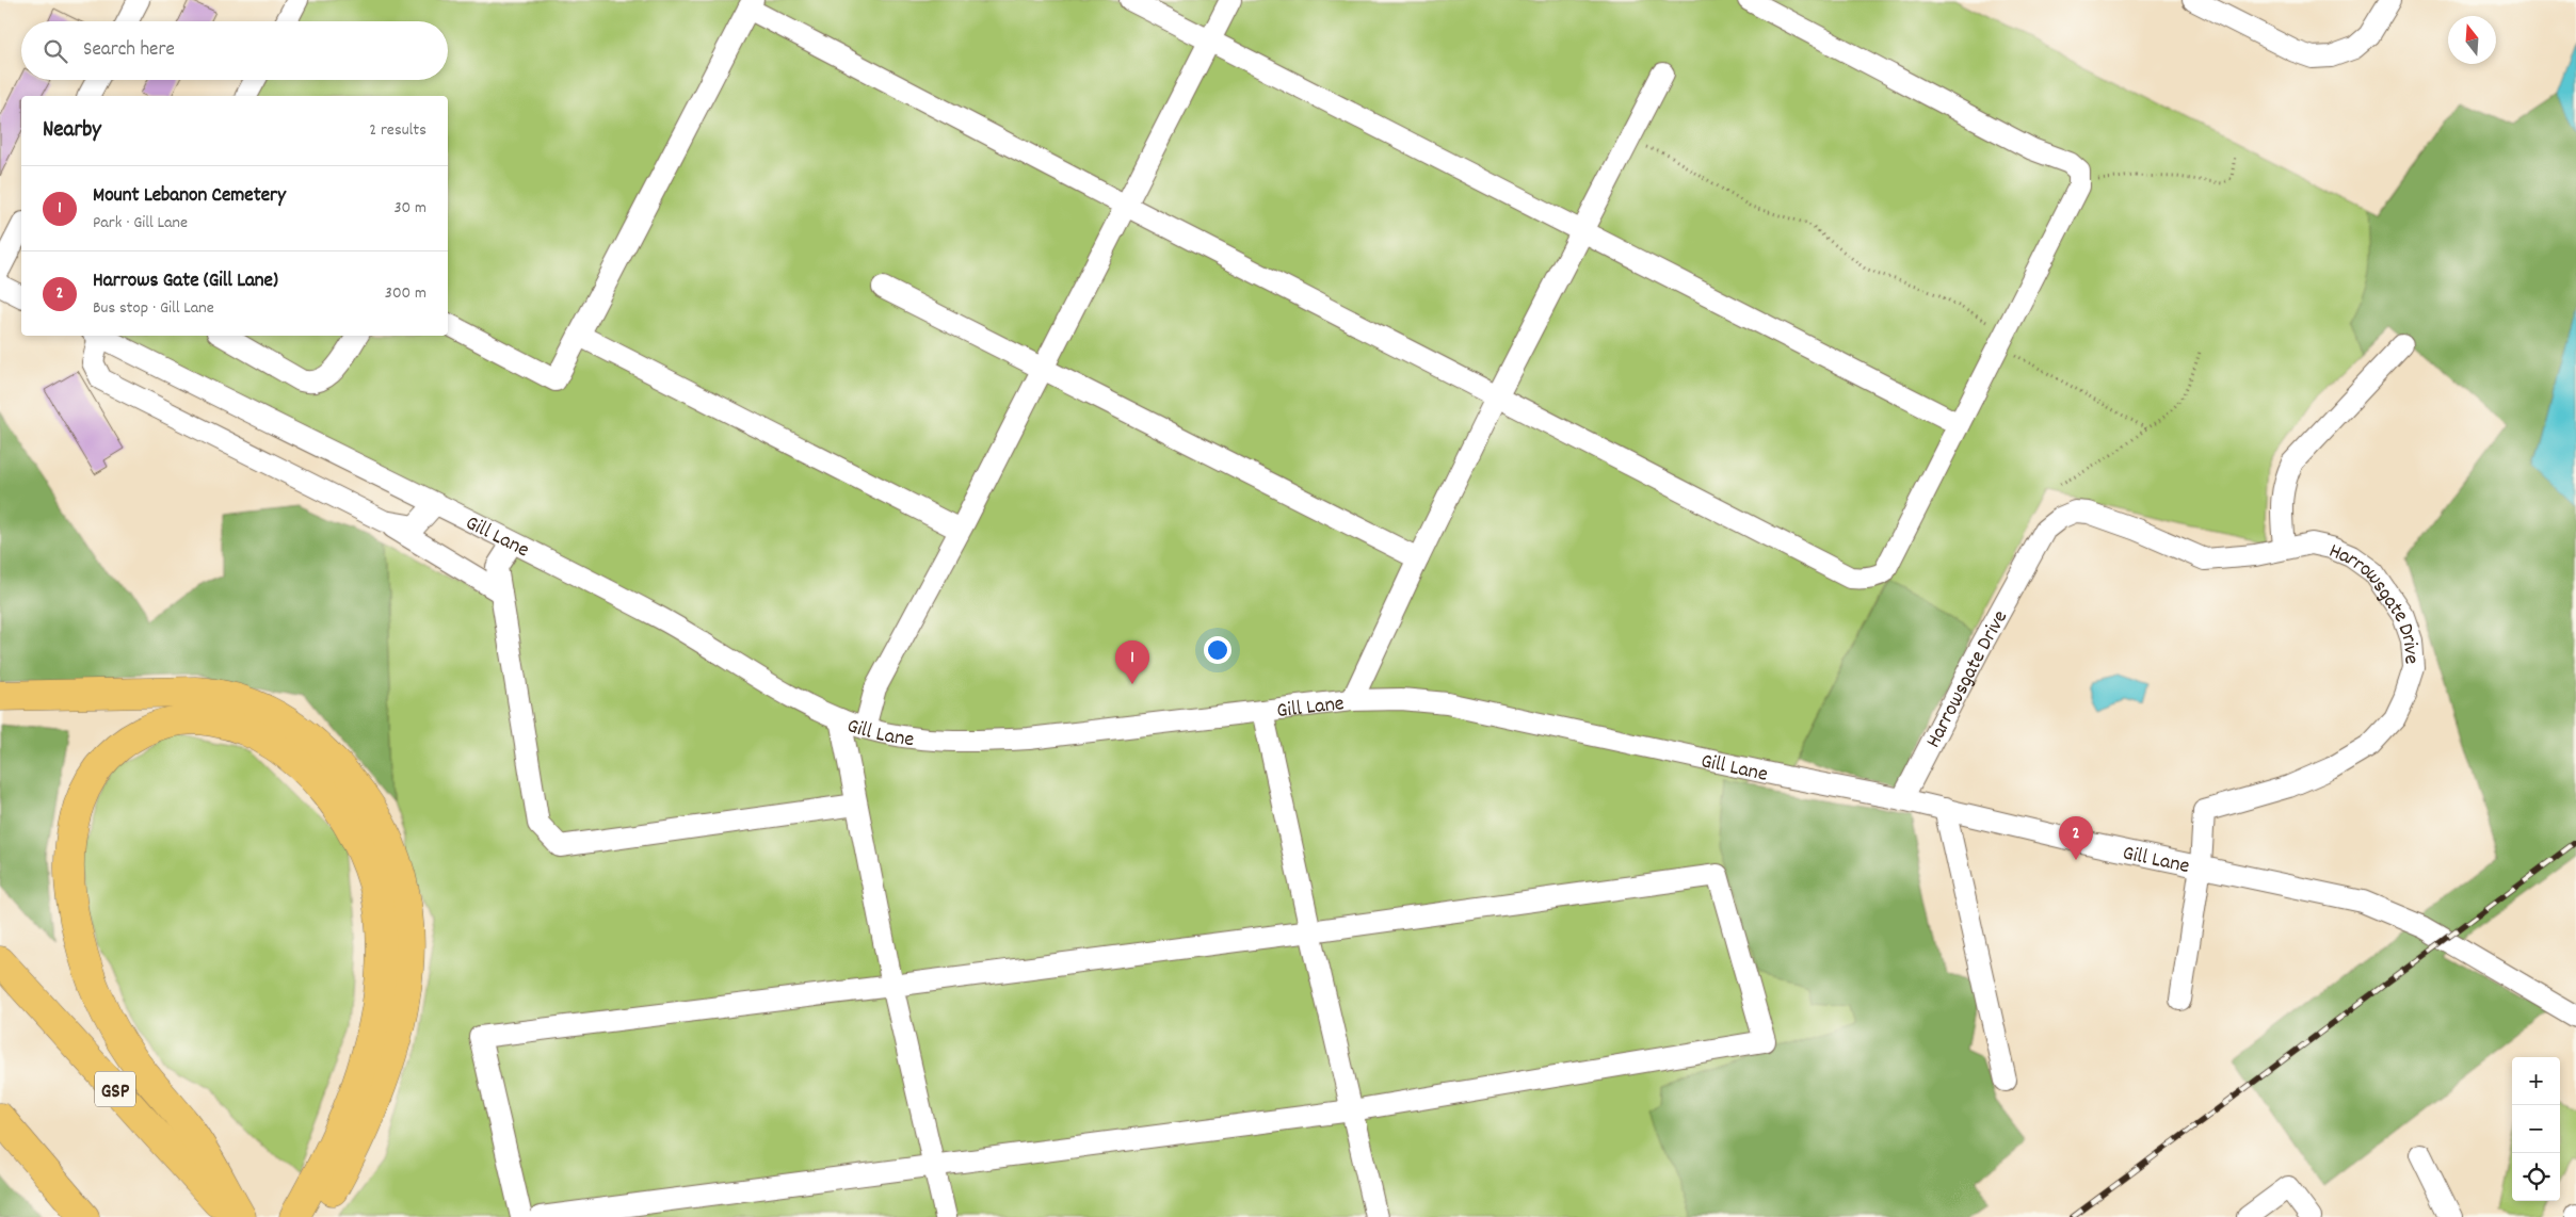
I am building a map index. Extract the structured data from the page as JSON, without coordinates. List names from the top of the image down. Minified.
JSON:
{"streets":{"highway":["GSP"],"street":["Gill Lane","Harrowsgate Drive"]},"crossings":[["Gill Lane","Harrowsgate Drive"]],"north":"top","page":{"search":"Search here","heading":["Nearby","2 results"],"list":[{"mark":"1","name":"Mount Lebanon Cemetery","note":"Park · Gill Lane","value":"30 m"},{"mark":"2","name":"Harrows Gate (Gill Lane)","note":"Bus stop · Gill Lane","value":"300 m"}],"pins":["1","2"],"map_buttons":["+","−"]}}
